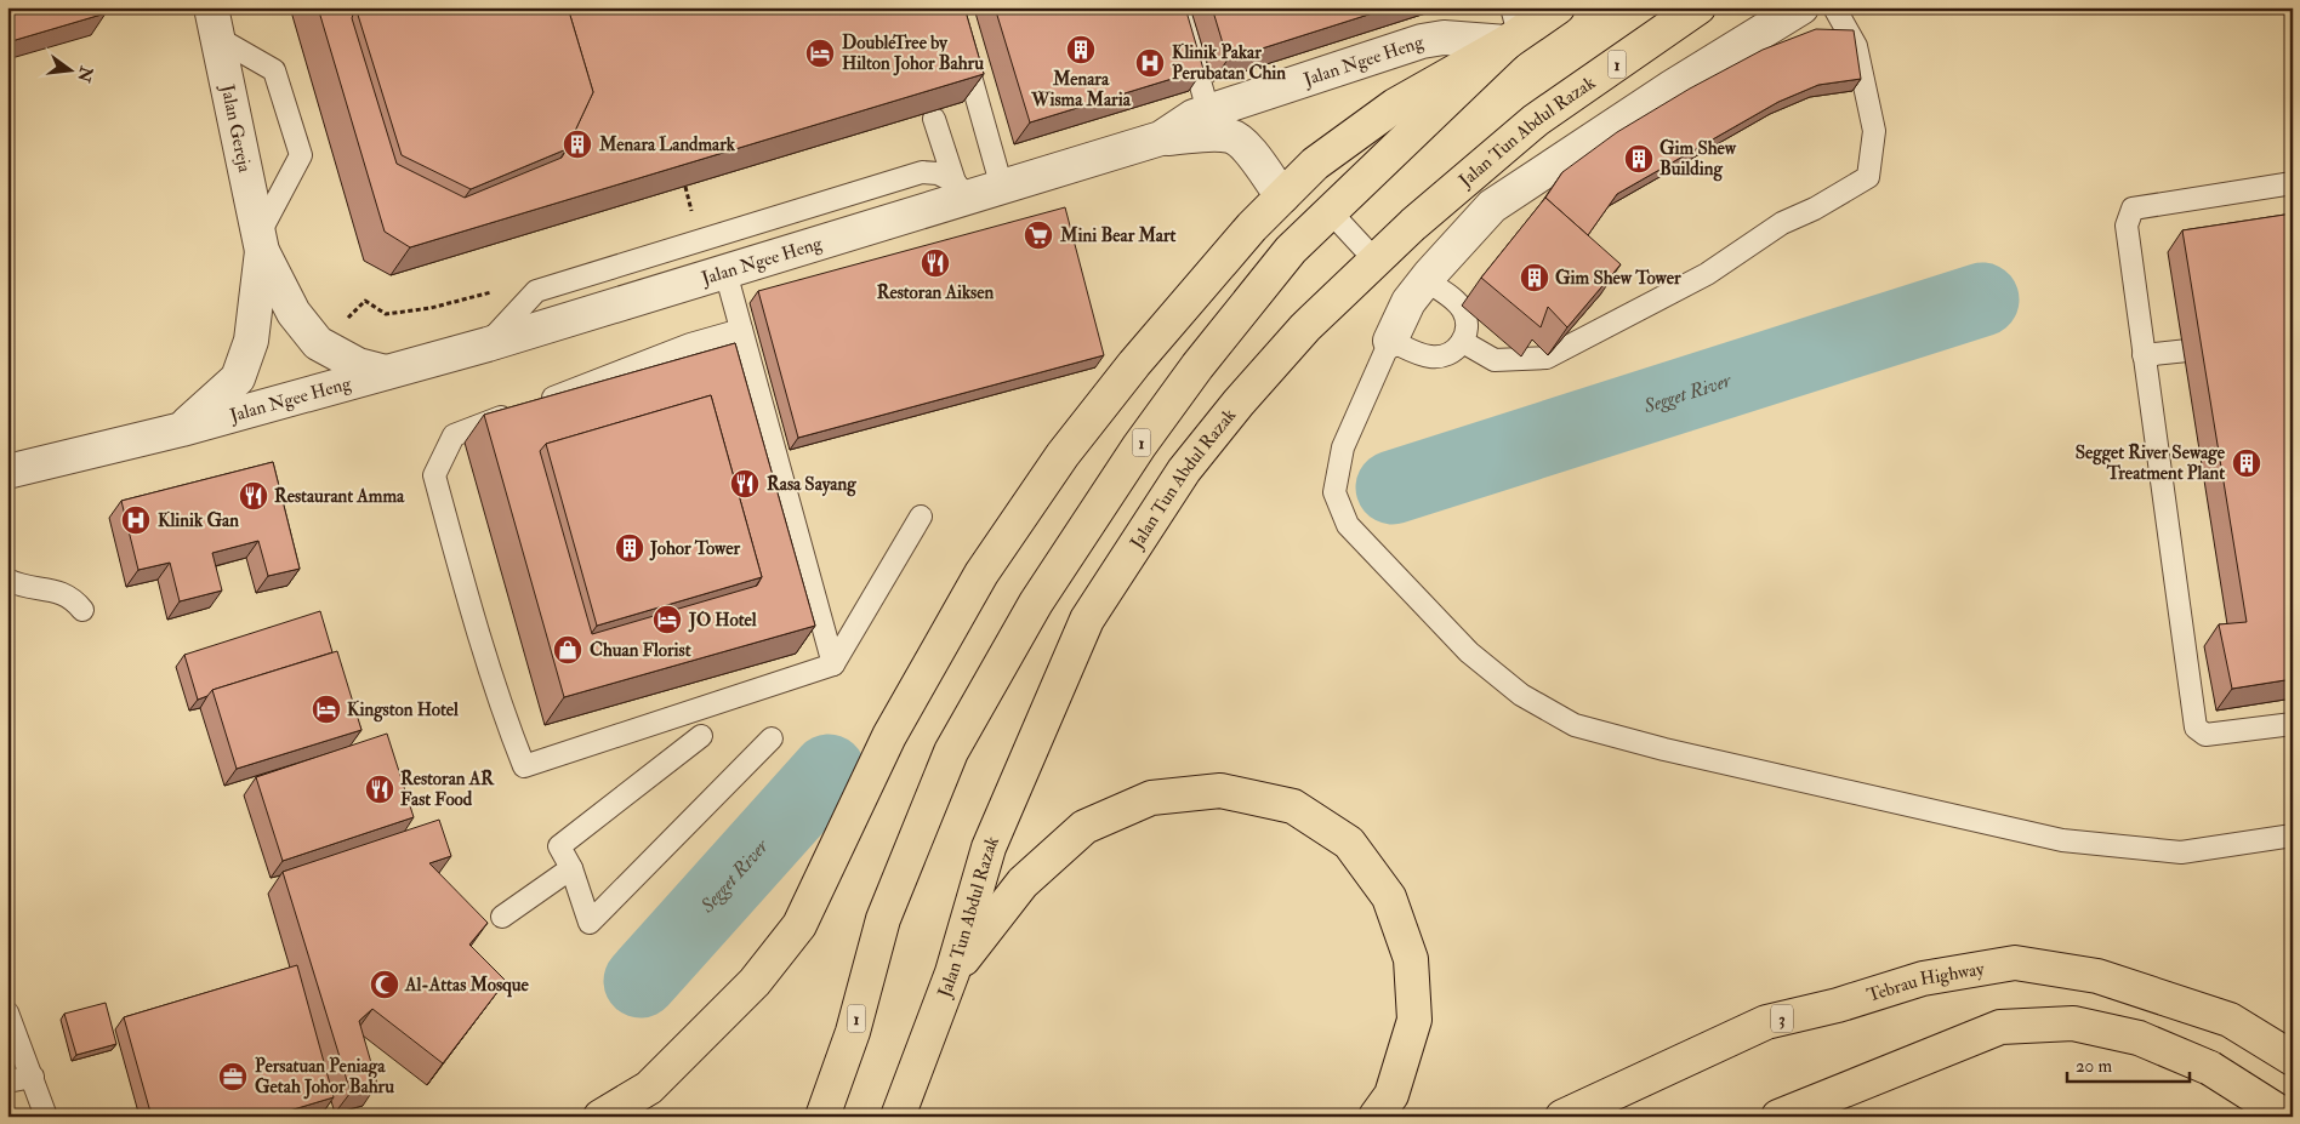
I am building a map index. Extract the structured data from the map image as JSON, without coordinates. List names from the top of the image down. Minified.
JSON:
{"streets":{"highway":["1","Jalan Tun Abdul Razak","Tebrau Highway","3"],"street":["Jalan Ngee Heng","Jalan Gereja"]},"crossings":[["Jalan Ngee Heng","1"],["Jalan Ngee Heng","Jalan Gereja"]],"water":["Segget River"],"places":{"building":["Menara Wisma Maria","Menara Landmark","Gim Shew Building","Gim Shew Tower","Segget River Sewage Treatment Plant","Johor Tower"],"hotel":["DoubleTree by Hilton Johor Bahru","JO Hotel","Kingston Hotel"],"hospital":["Klinik Pakar Perubatan Chin","Klinik Gan"],"supermarket":["Mini Bear Mart"],"restaurant":["Restoran Aiksen","Rasa Sayang","Restaurant Amma","Restoran AR Fast Food"],"shop":["Chuan Florist"],"mosque":["Al-Attas Mosque"],"office":["Persatuan Peniaga Getah Johor Bahru"]},"scale_bar":"20 m","north":"right"}
